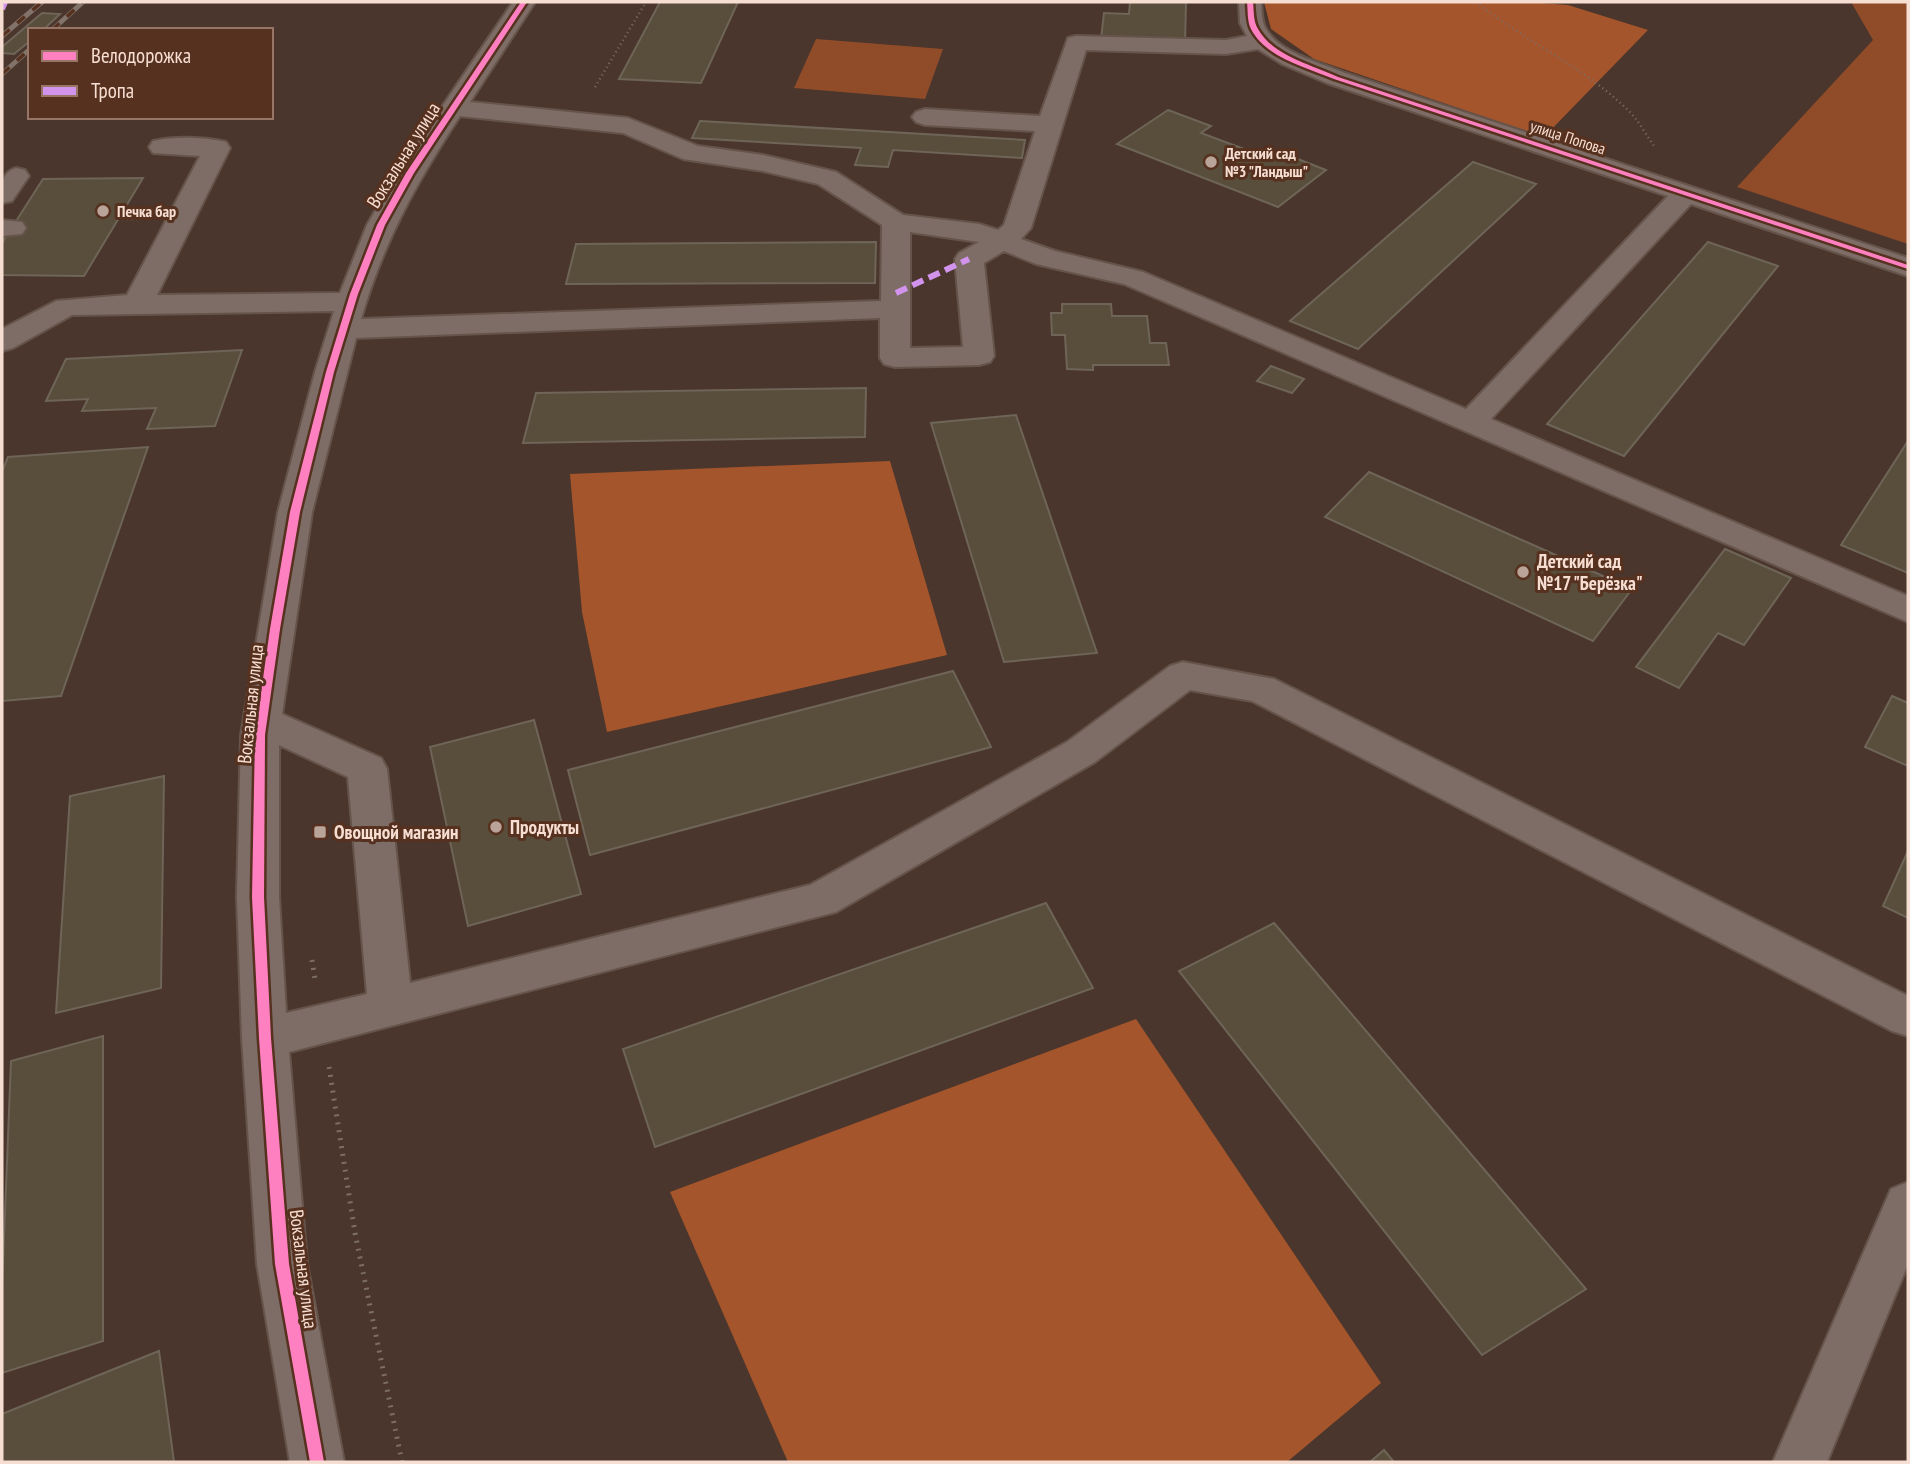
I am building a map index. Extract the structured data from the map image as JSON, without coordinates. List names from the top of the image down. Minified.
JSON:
{"streets":{"street":["улица Попова","Вокзальная улица"]},"places":{"other":["Детский сад №3 \"Ландыш\"","Печка бар","Детский сад №17 \"Берёзка\"","Продукты"],"transit":["Овощной магазин"]},"legend":["Велодорожка","Тропа"]}
